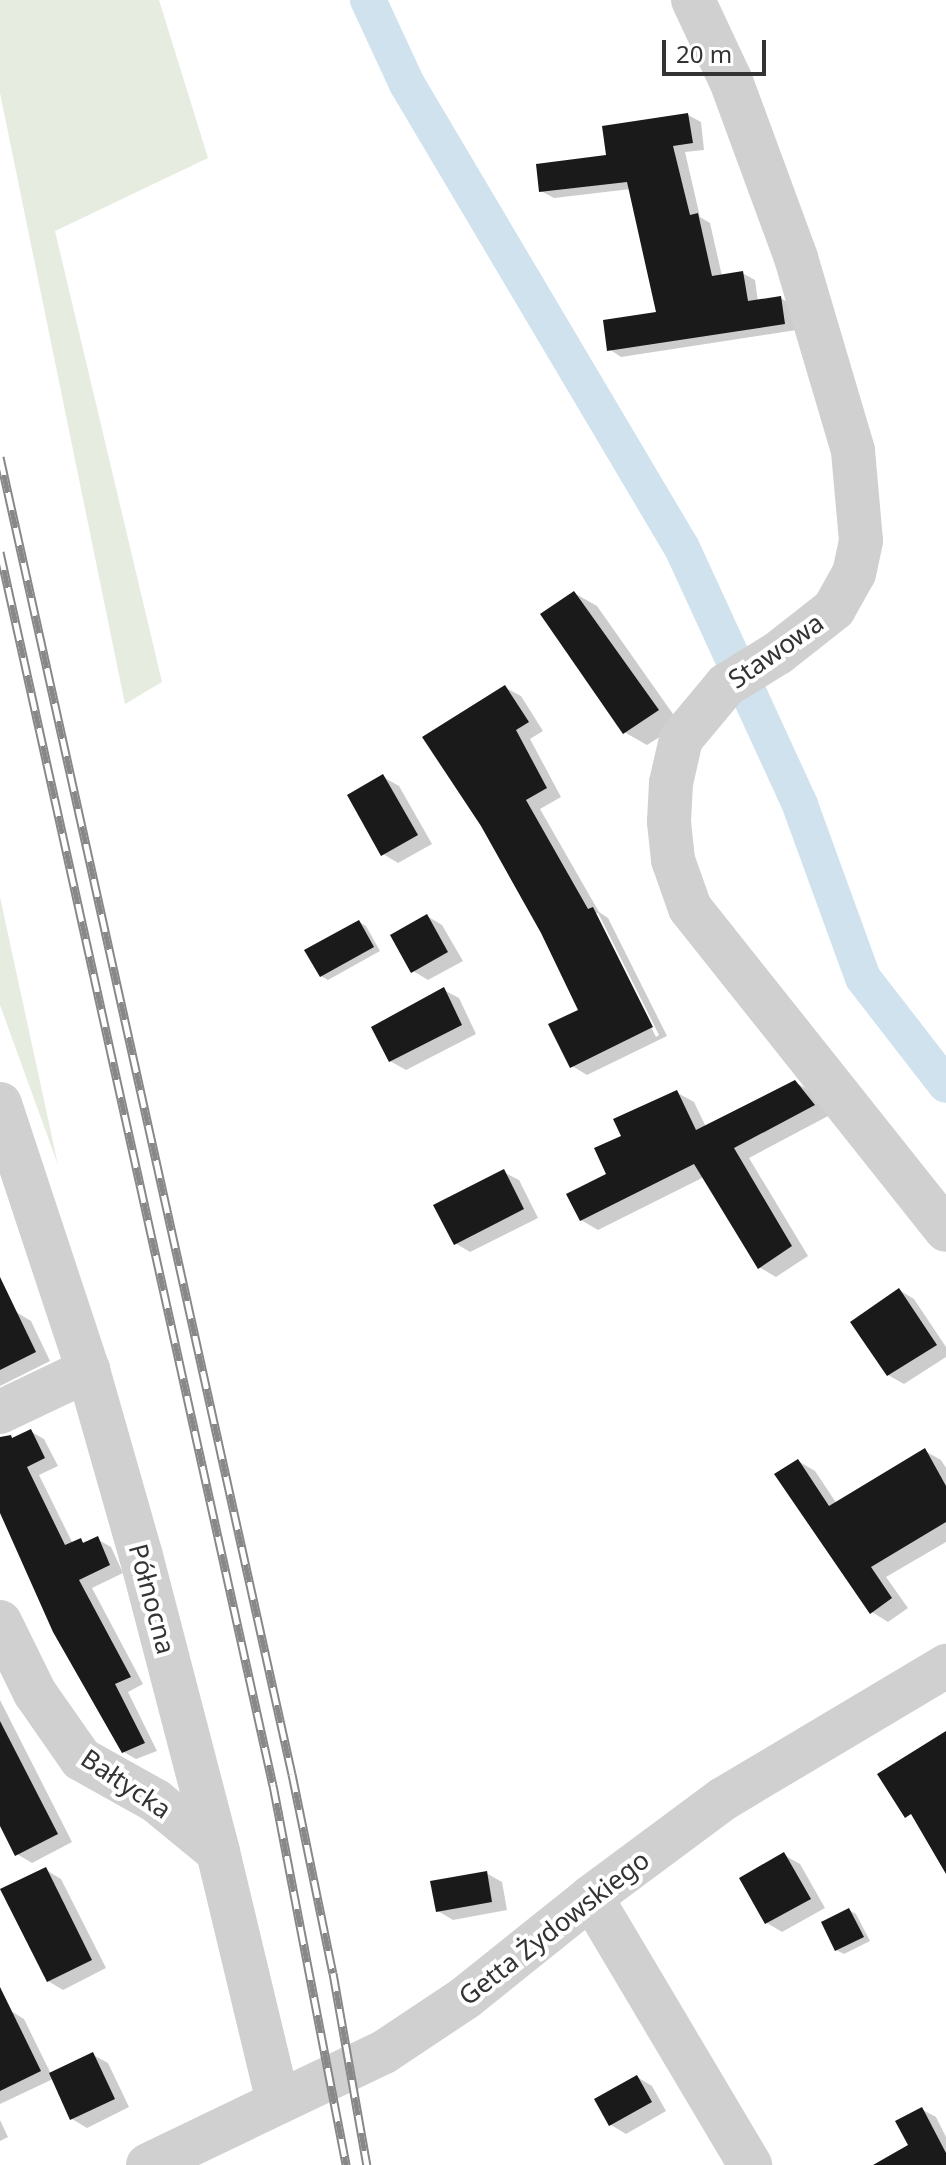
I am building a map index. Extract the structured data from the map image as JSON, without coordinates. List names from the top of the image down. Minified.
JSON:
{"streets":{"street":["Stawowa","Północna","Bałtycka","Getta Żydowskiego"]},"crossings":[["Północna","Bałtycka"],["Północna","Getta Żydowskiego"]],"scale_bar":"20 m"}
